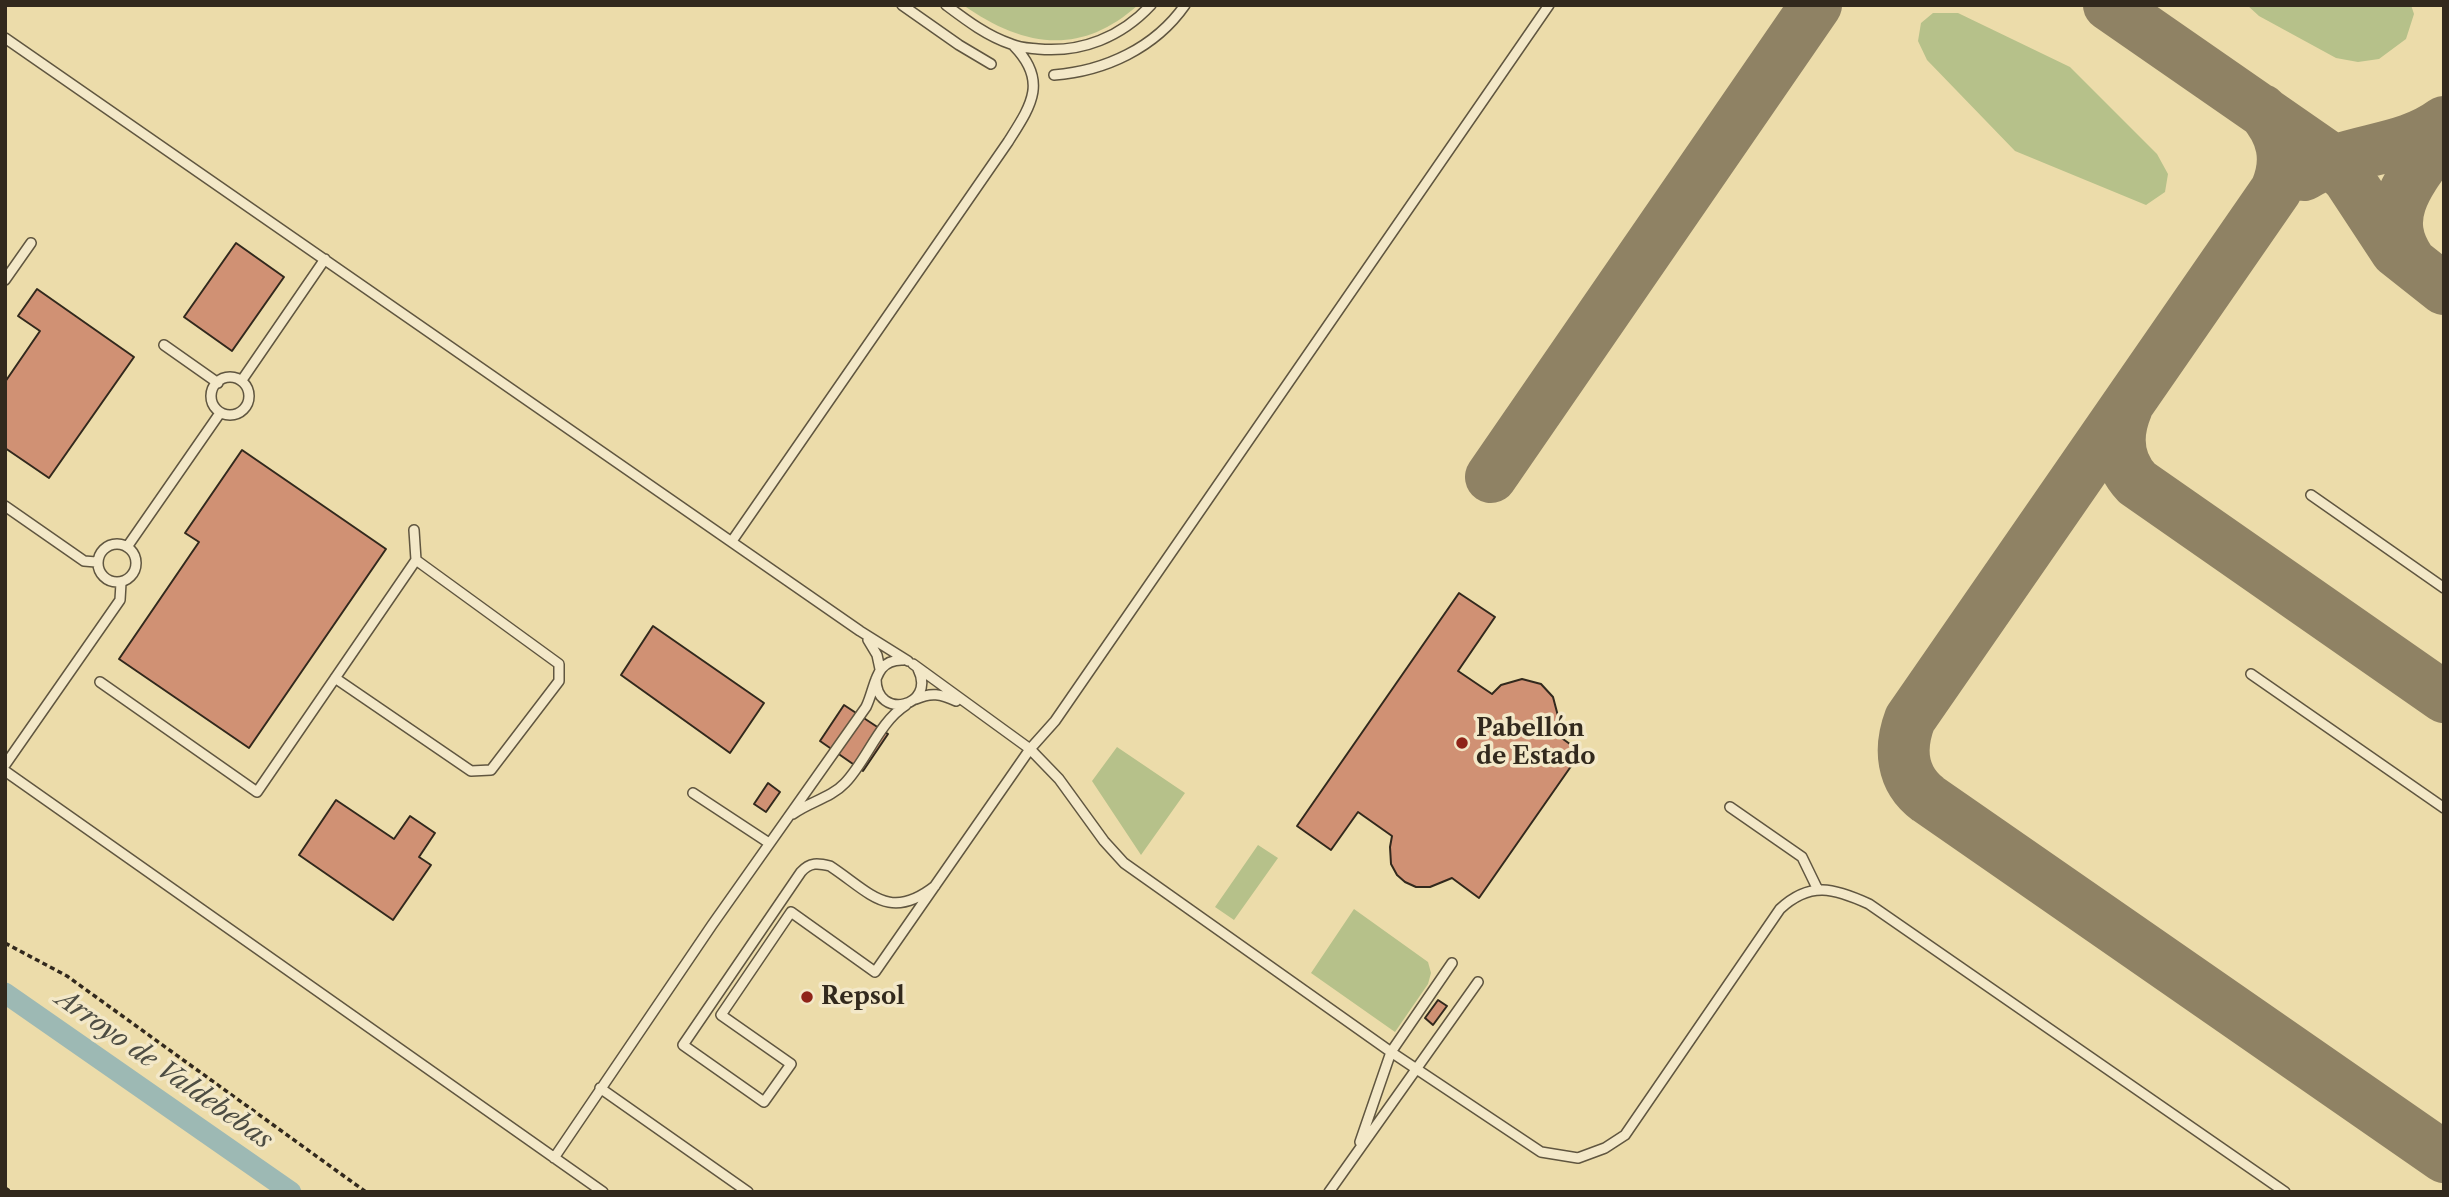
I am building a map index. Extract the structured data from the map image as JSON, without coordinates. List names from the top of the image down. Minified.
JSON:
{"water":["Arroyo de Valdebebas"],"places":["Pabellón de Estado","Repsol"]}
